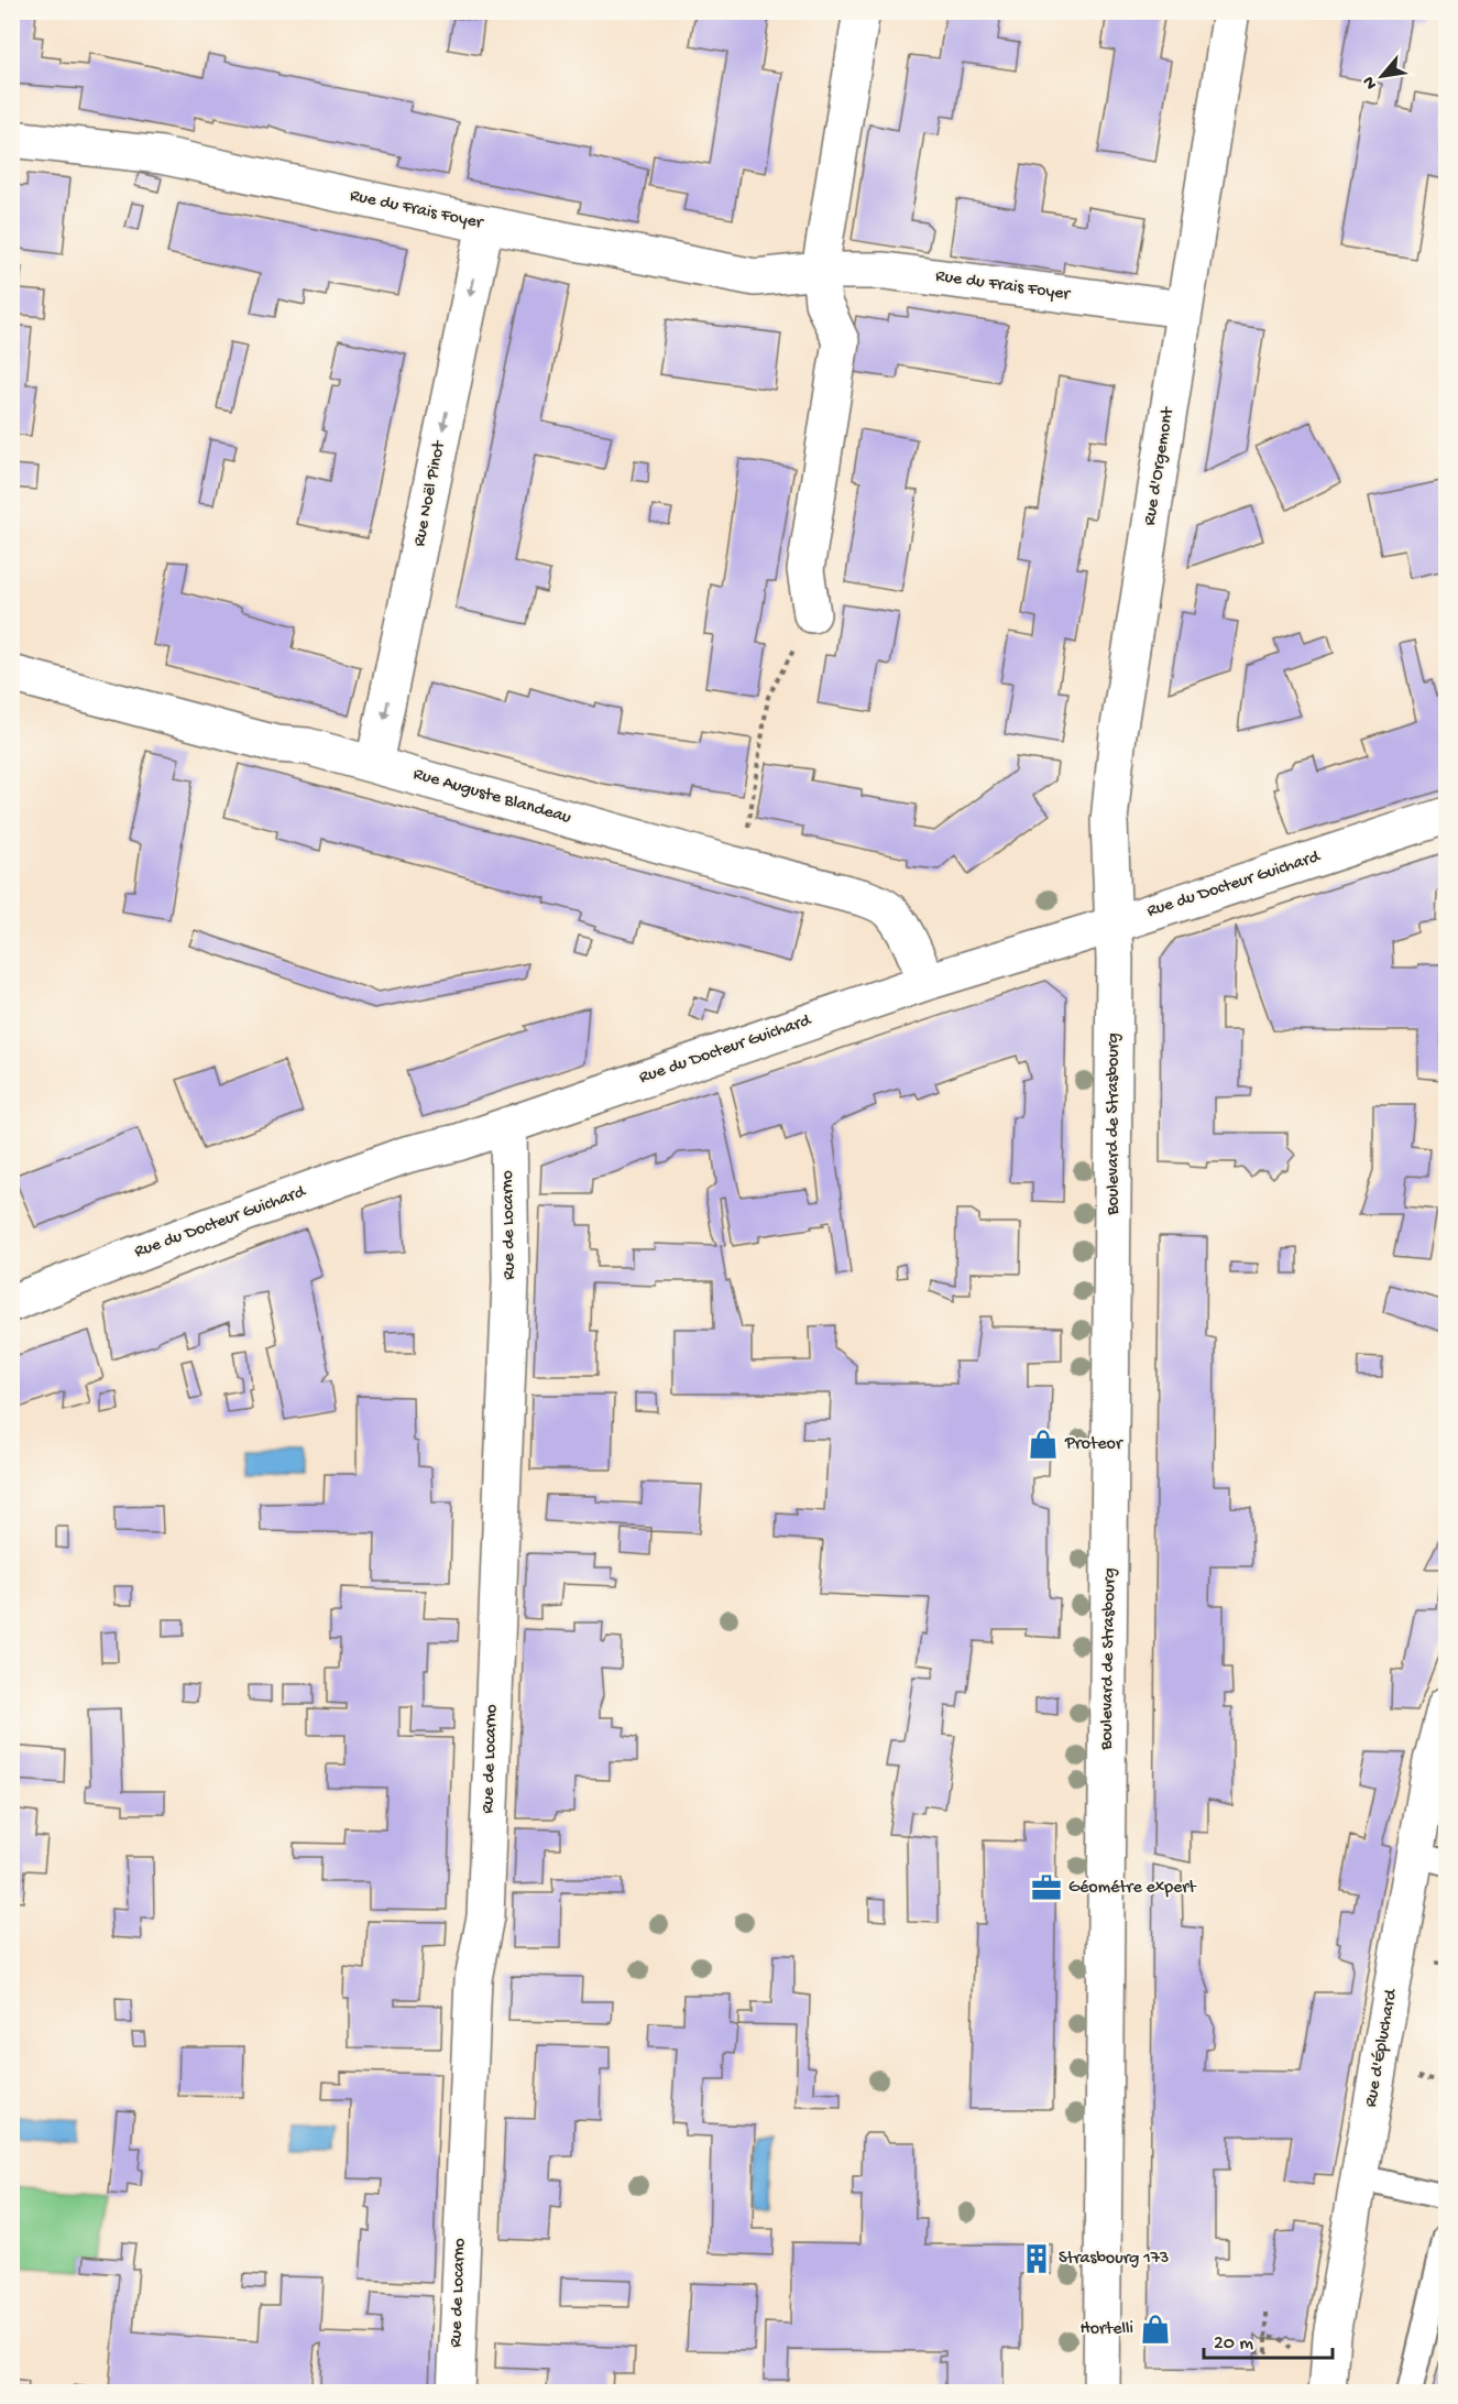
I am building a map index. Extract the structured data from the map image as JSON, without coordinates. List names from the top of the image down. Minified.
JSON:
{"streets":{"street":["Rue du Frais Foyer","Rue d'Orgemont","Rue Noël Pinot","Rue Auguste Blandeau","Rue du Docteur Guichard","Boulevard de Strasbourg","Rue de Locarno","Rue d'Épluchard"]},"crossings":[["Rue du Frais Foyer","Rue d'Orgemont"],["Rue du Frais Foyer","Rue Noël Pinot"],["Rue d'Orgemont","Rue du Docteur Guichard"],["Rue d'Orgemont","Boulevard de Strasbourg"],["Rue Noël Pinot","Rue Auguste Blandeau"],["Rue Auguste Blandeau","Rue du Docteur Guichard"],["Rue du Docteur Guichard","Boulevard de Strasbourg"],["Rue du Docteur Guichard","Rue de Locarno"]],"one_way":["Rue Noël Pinot"],"places":{"shop":["Proteor","Hortelli"],"office":["Géométre expert"],"building":["Strasbourg 173"]},"scale_bar":"20 m","north":"bottom left"}
